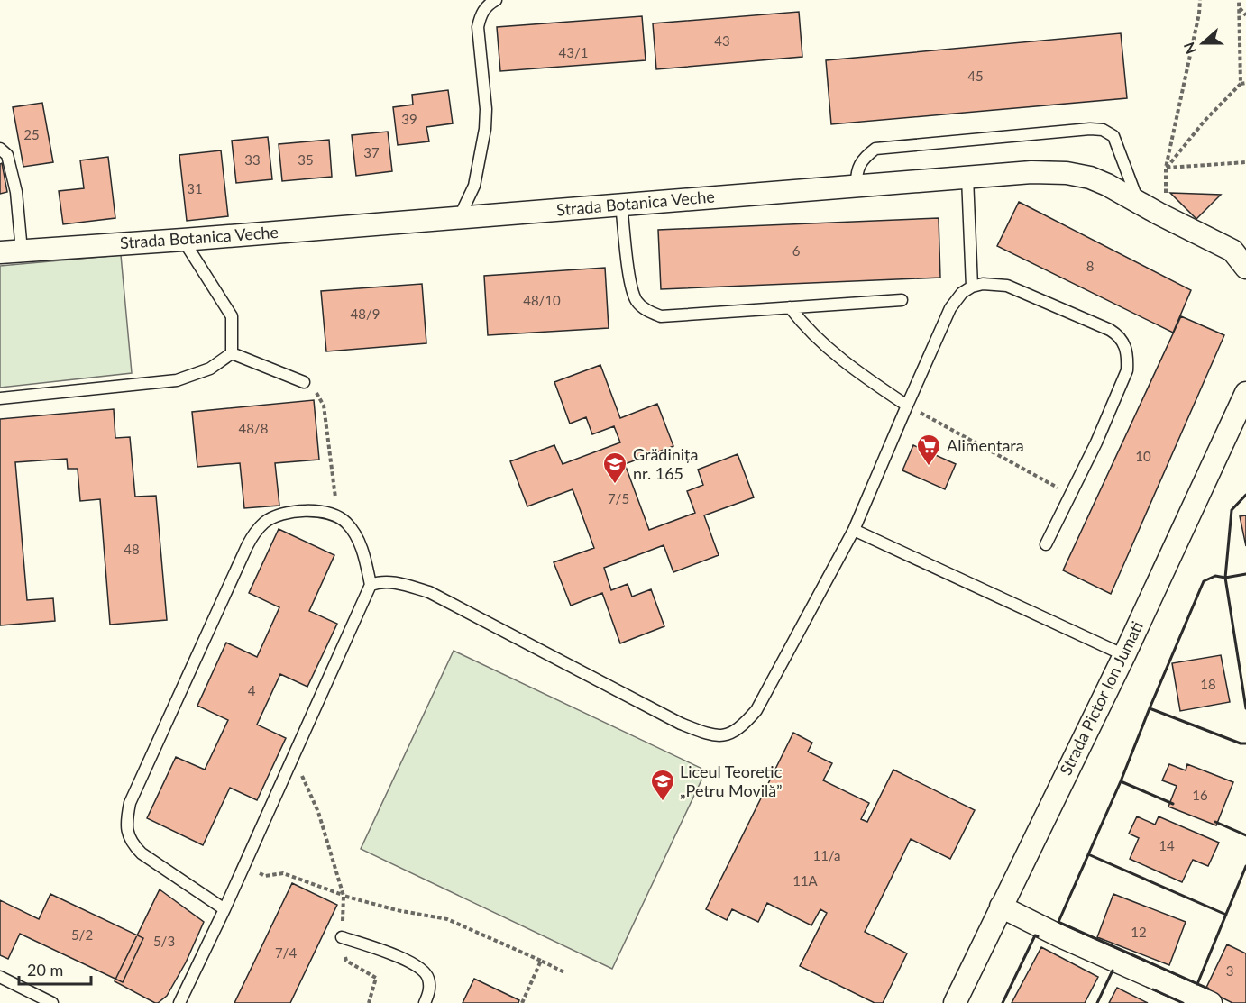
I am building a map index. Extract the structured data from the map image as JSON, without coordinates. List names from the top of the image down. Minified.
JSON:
{"streets":{"street":["Strada Botanica Veche","Strada Pictor Ion Jumati"]},"places":{"supermarket":["Alimentara"],"school or university":["Grădinița nr. 165","Liceul Teoretic „Petru Movilă”"]},"house_numbers":["43","43/1","45","39","25","37","33","35","31","6","8","48/10","48/9","48/8","10","7/5","48","18","4","16","14","11/a","11A","12","5/2","5/3","7/4","3"],"scale_bar":"20 m","north":"left"}
